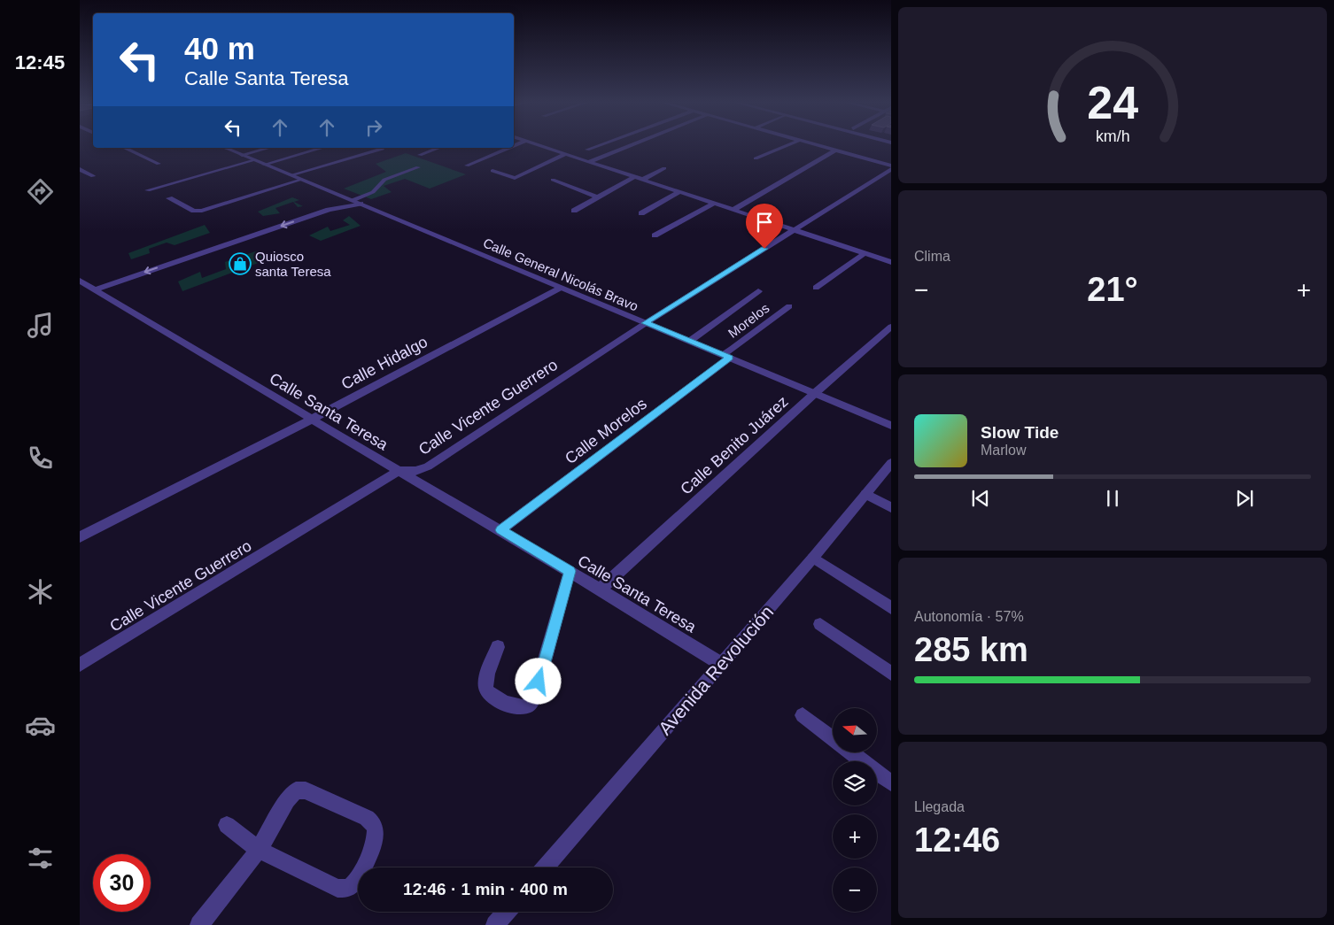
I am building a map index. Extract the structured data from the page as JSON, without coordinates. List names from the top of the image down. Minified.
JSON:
{"streets":{"street":["Calle General Nicolás Bravo","Morelos","Calle Hidalgo","Calle Vicente Guerrero","Calle Santa Teresa","Calle Morelos","Calle Benito Juárez","Avenida Revolución"]},"crossings":[["Calle General Nicolás Bravo","Morelos"],["Calle General Nicolás Bravo","Calle Hidalgo"],["Calle General Nicolás Bravo","Calle Vicente Guerrero"],["Calle General Nicolás Bravo","Calle Morelos"],["Calle General Nicolás Bravo","Calle Benito Juárez"],["Morelos","Calle Morelos"],["Calle Hidalgo","Calle Santa Teresa"],["Calle Vicente Guerrero","Calle Santa Teresa"],["Calle Santa Teresa","Calle Morelos"],["Calle Santa Teresa","Calle Benito Juárez"],["Calle Santa Teresa","Avenida Revolución"]],"places":{"shop":["Quiosco santa Teresa"]},"north":"left","page":{"tabs":"12:45","turn":["40 m","Calle Santa Teresa"],"tile":["Clima",["Autonomía · 57%","285 km"],["Llegada","12:46"]],"heat":["−","21°","+"],"song":["Slow Tide","Marlow"],"map_buttons":["+","−"],"limit":"30","trip":"12:46 · 1 min · 400 m","gauge":["24","km/h"]}}
